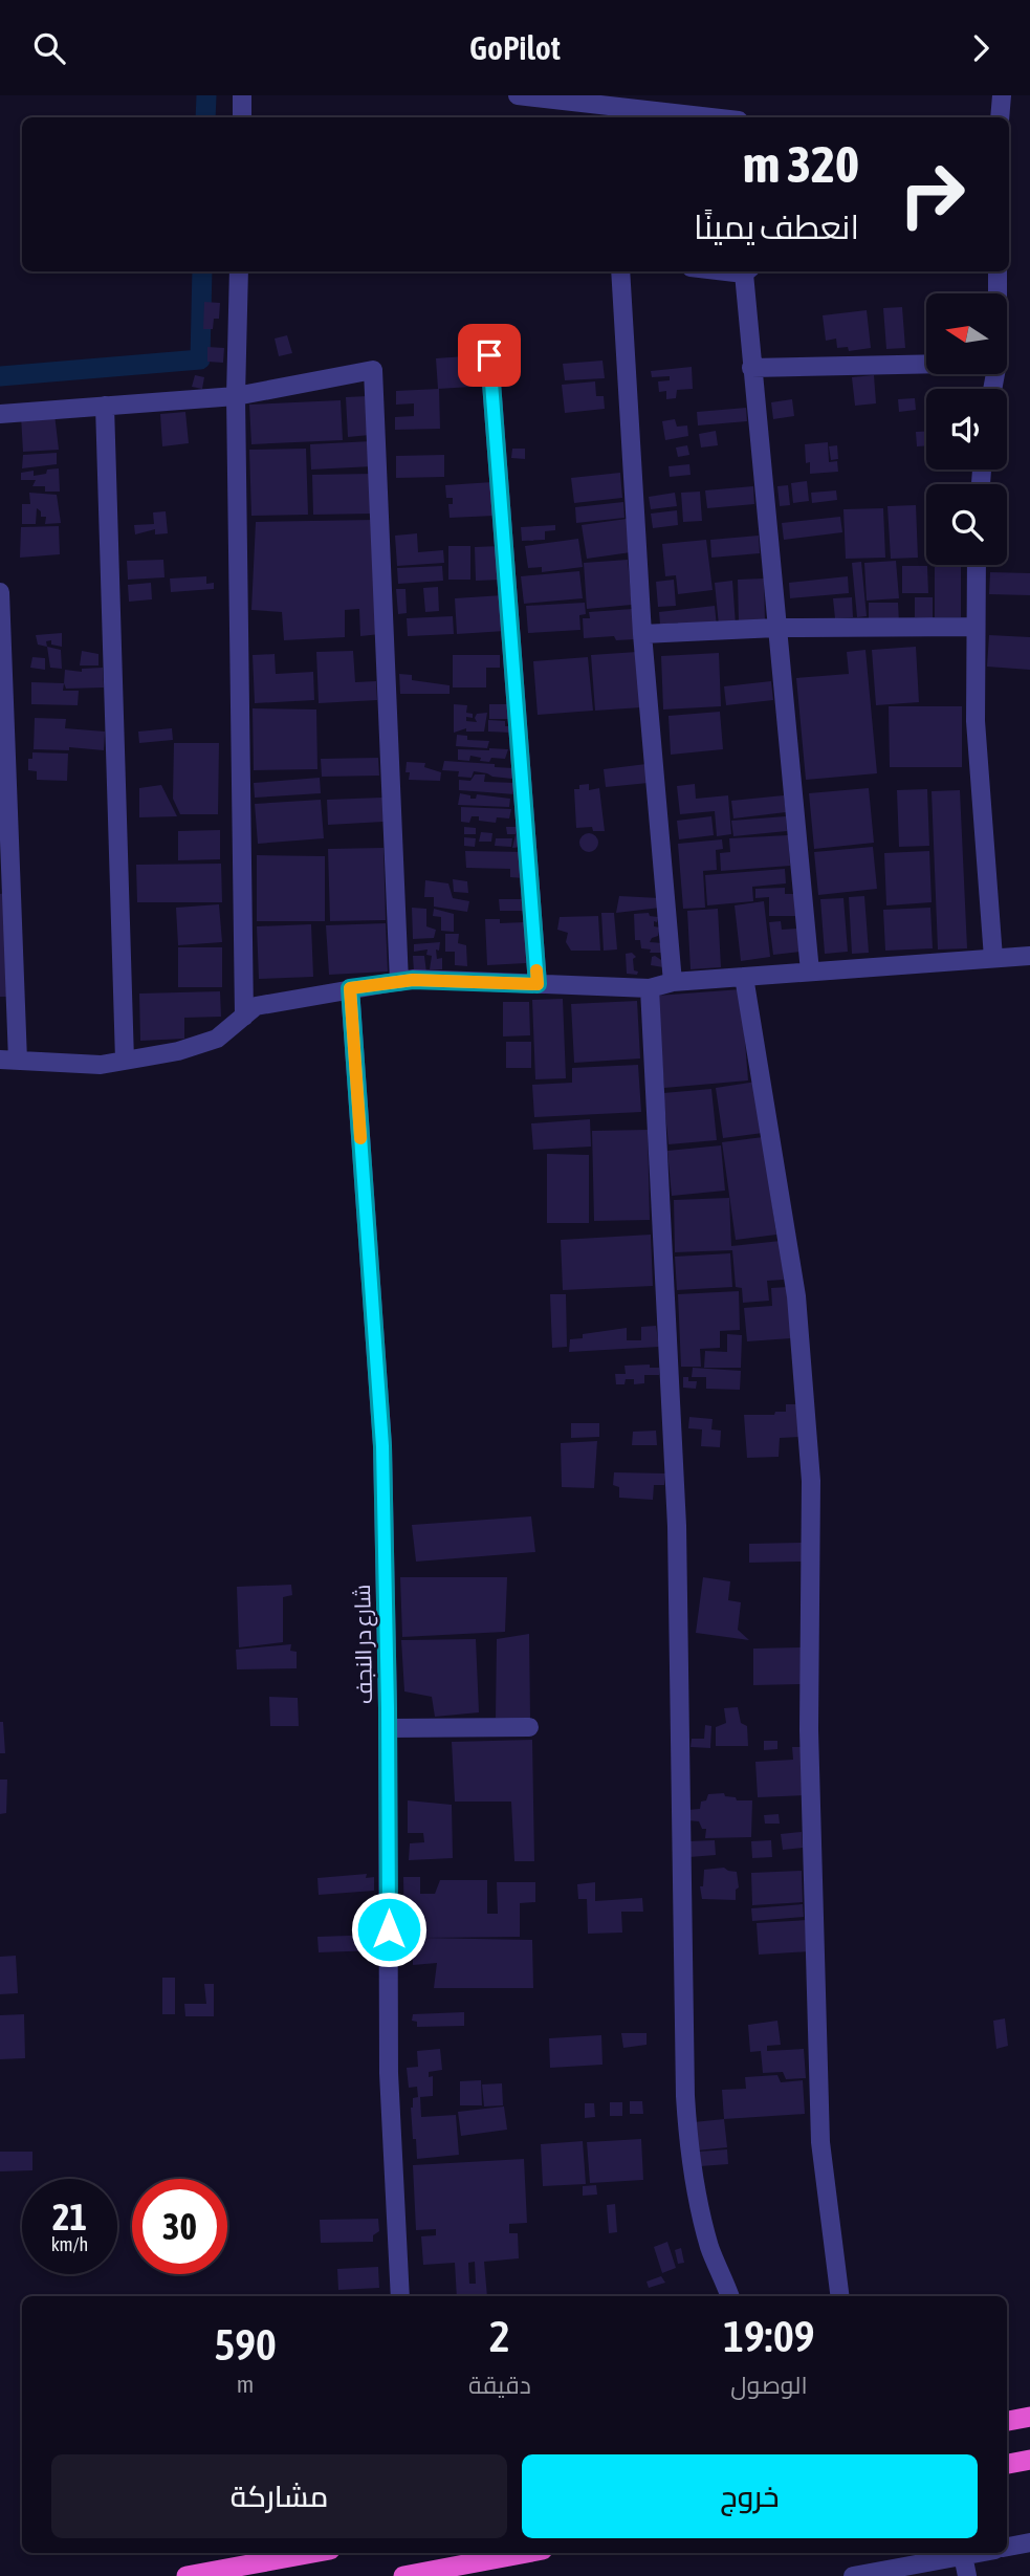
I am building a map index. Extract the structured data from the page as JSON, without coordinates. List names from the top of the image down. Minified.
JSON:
{"streets":{"street":["شارع در النجف"]},"north":"left","page":{"header":"GoPilot","turn":["320 m","انعطف يمينًا"],"speed":"21 km/h","limit":"30","eta":["19:09","الوصول","2","دقيقة","590","m"],"buttons":["خروج","مشاركة"]}}
